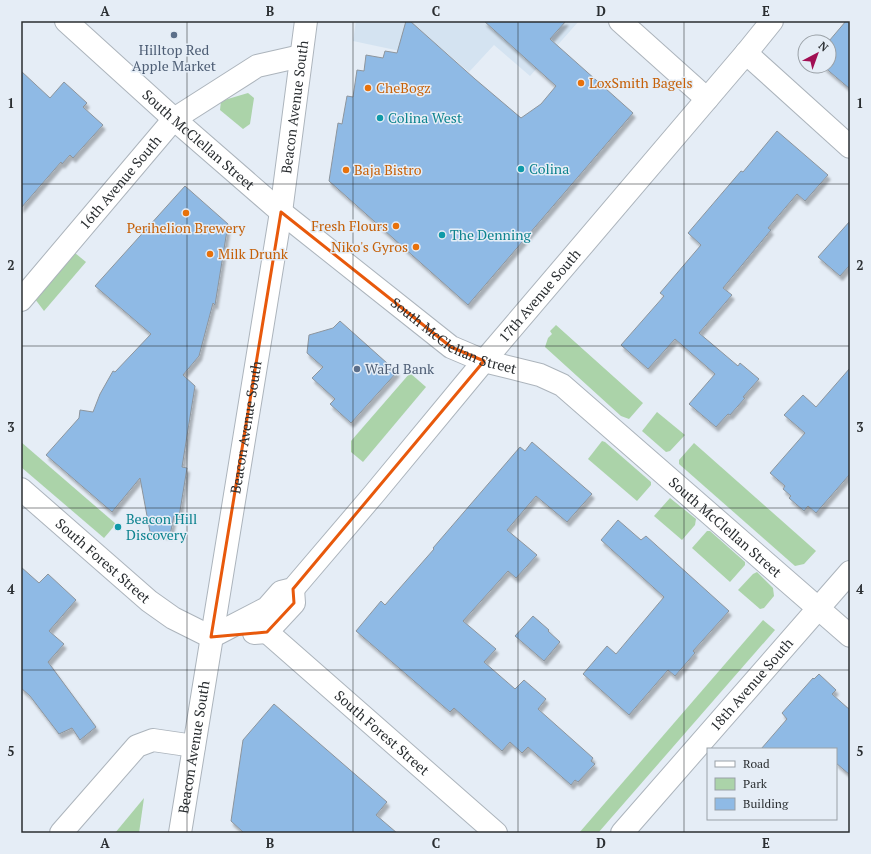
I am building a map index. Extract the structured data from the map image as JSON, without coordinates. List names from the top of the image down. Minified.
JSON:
{"streets":{"street":["Beacon Avenue South","South McClellan Street","16th Avenue South","17th Avenue South","South Forest Street","18th Avenue South"]},"crossings":[["Beacon Avenue South","South McClellan Street"],["Beacon Avenue South","16th Avenue South"],["Beacon Avenue South","17th Avenue South"],["Beacon Avenue South","South Forest Street"],["South McClellan Street","16th Avenue South"],["South McClellan Street","17th Avenue South"],["South McClellan Street","18th Avenue South"],["17th Avenue South","South Forest Street"]],"places":["Hilltop Red Apple Market","LoxSmith Bagels","CheBogz","Colina West","Colina","Baja Bistro","Perihelion Brewery","Fresh Flours","The Denning","Niko's Gyros","Milk Drunk","WaFd Bank","Beacon Hill Discovery"],"legend":["Road","Park","Building"],"north":"top right","grid":{"columns":["A","B","C","D","E"],"rows":["1","2","3","4","5"]}}
